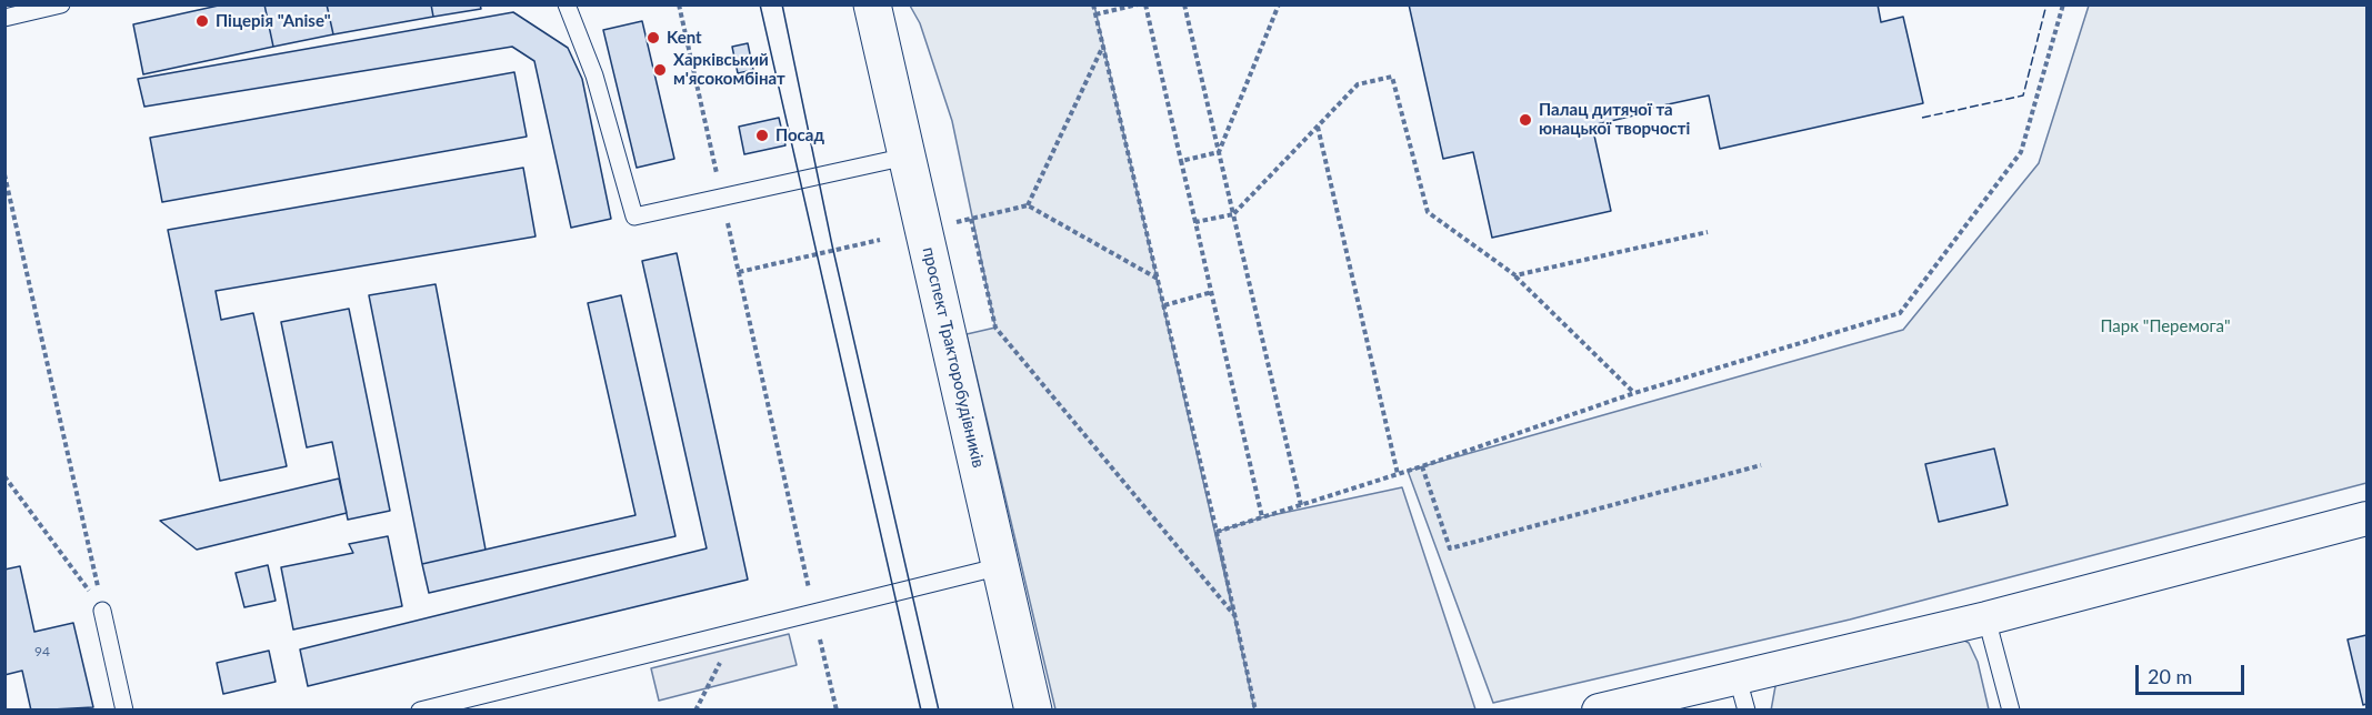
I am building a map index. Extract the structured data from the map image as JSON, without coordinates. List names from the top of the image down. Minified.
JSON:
{"streets":{"main road":["проспект Тракторобудівників"]},"parks":["Парк \"Перемога\""],"places":["Піцерія \"Anise\"","Kent","Харківський м'ясокомбінат","Палац дитячої та юнацької творчості","Посад"],"house_numbers":["94"],"scale_bar":"20 m"}
